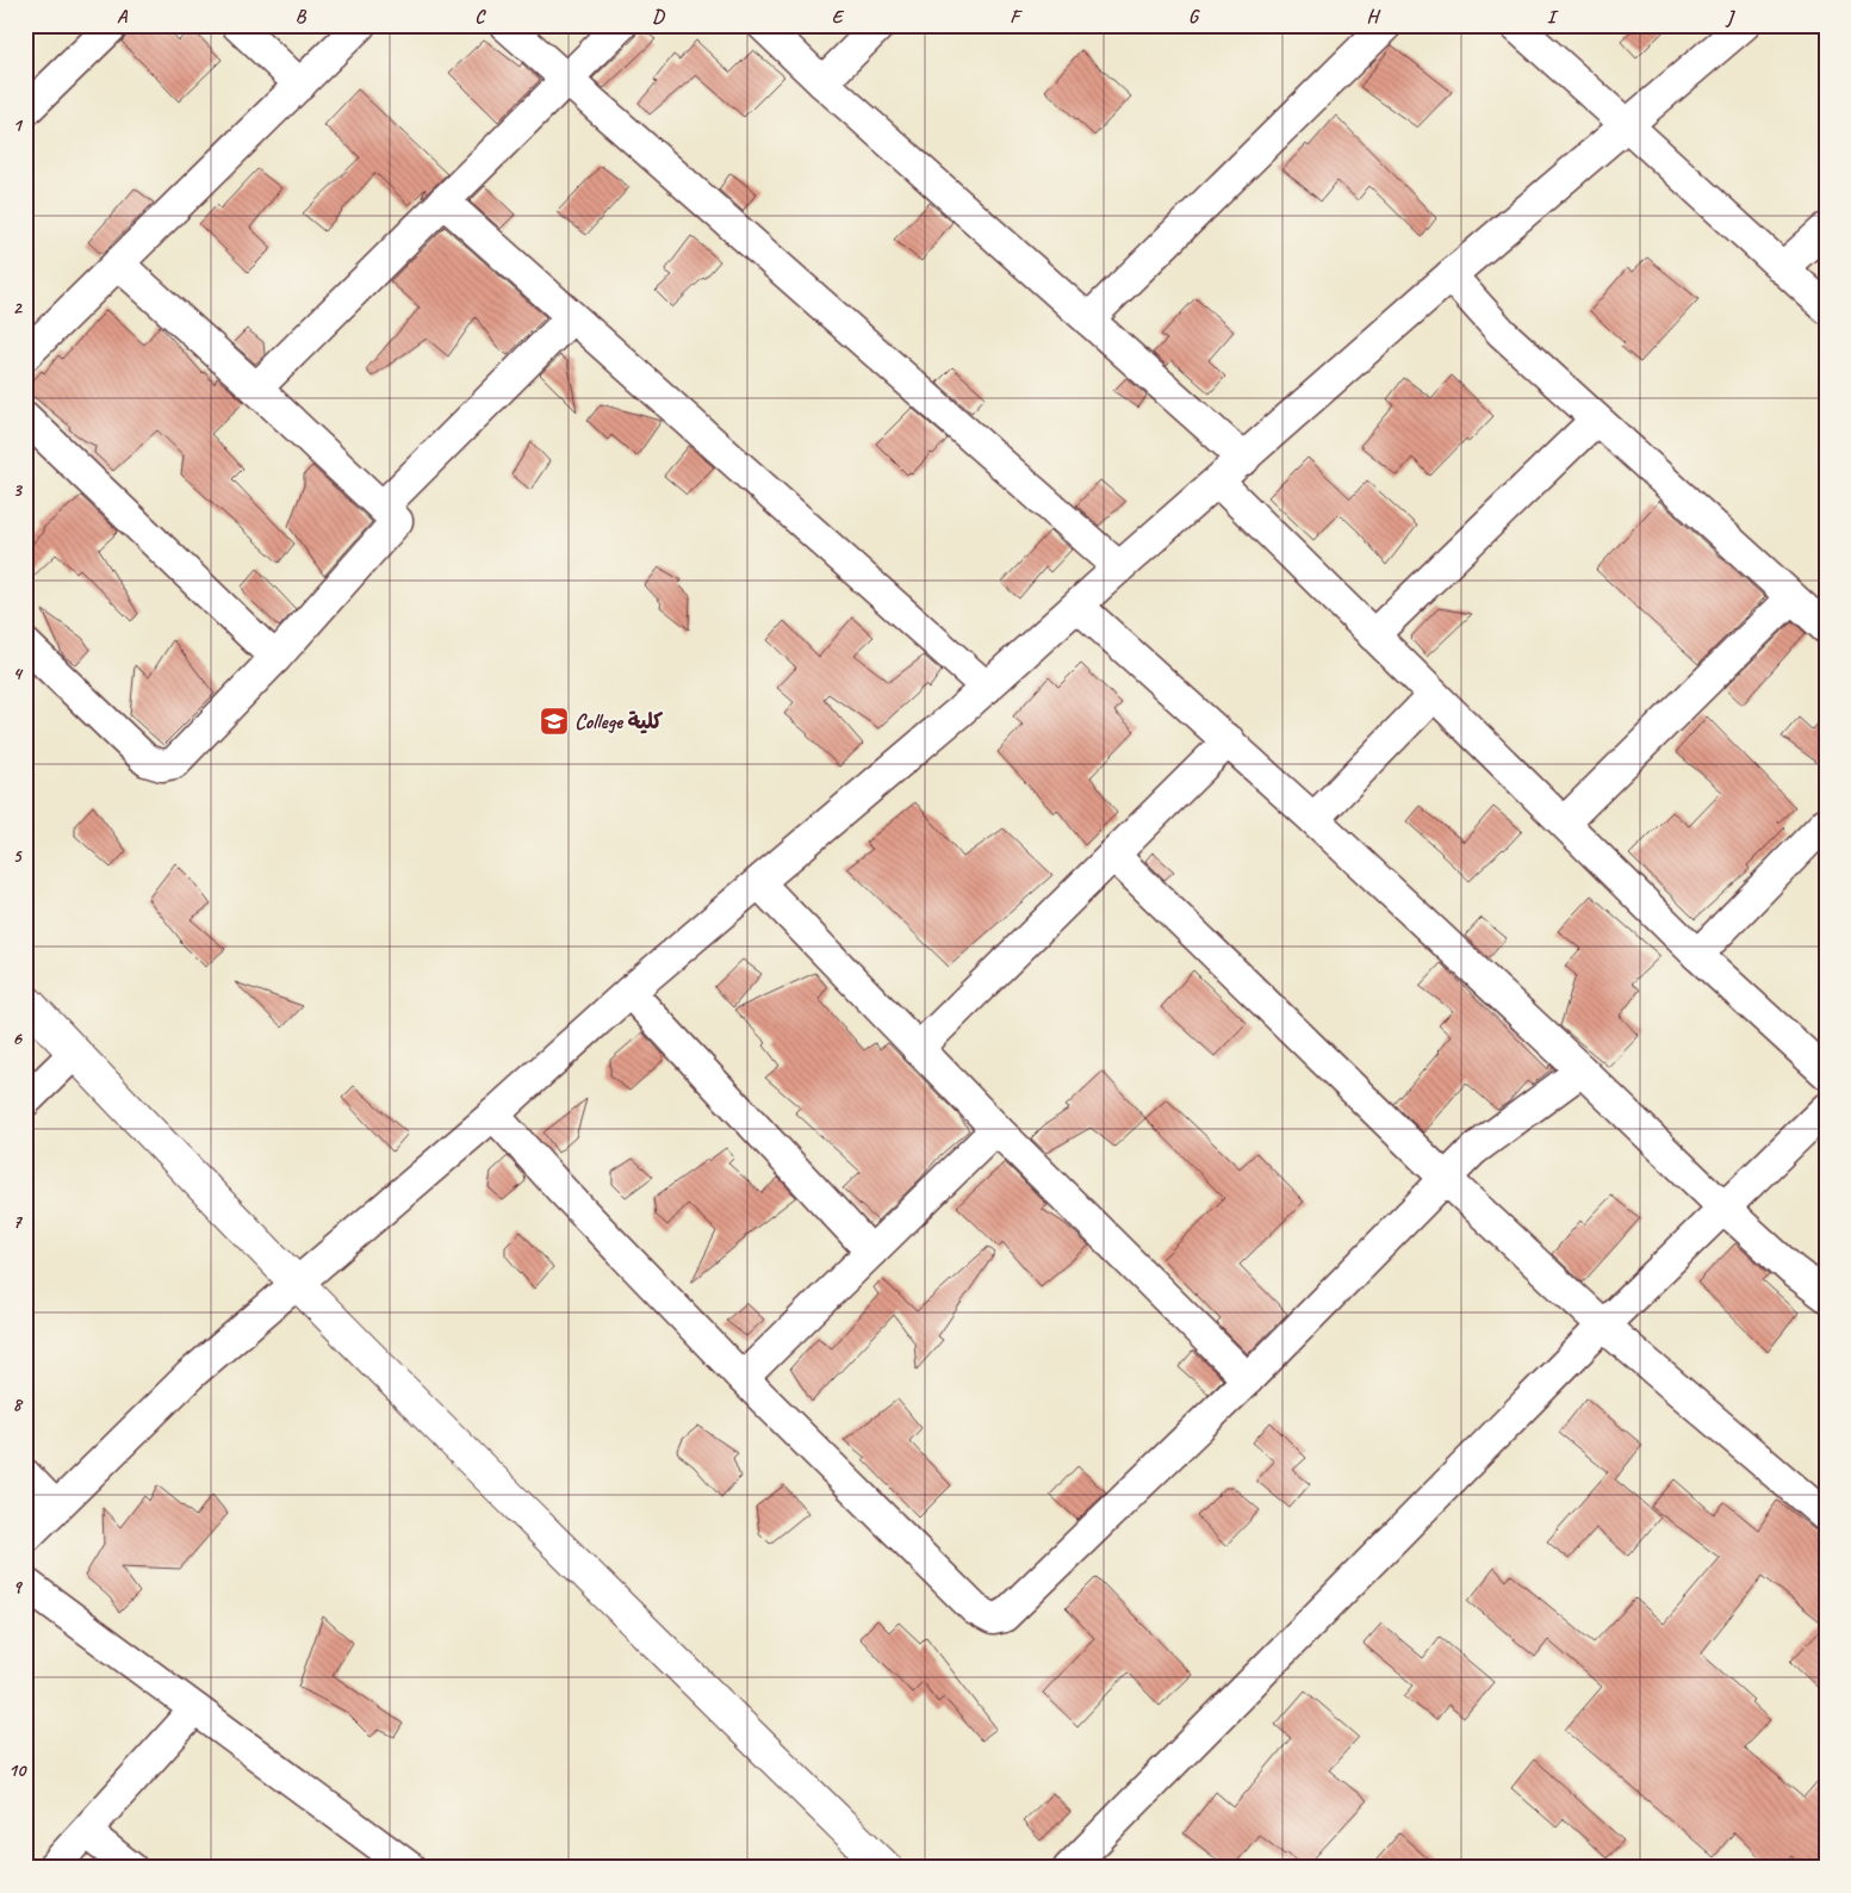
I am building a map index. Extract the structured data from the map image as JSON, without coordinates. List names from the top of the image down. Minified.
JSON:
{"places":{"school or university":["College كلية"]},"grid":{"columns":["A","B","C","D","E","F","G","H","I","J"],"rows":["1","2","3","4","5","6","7","8","9","10"]}}
